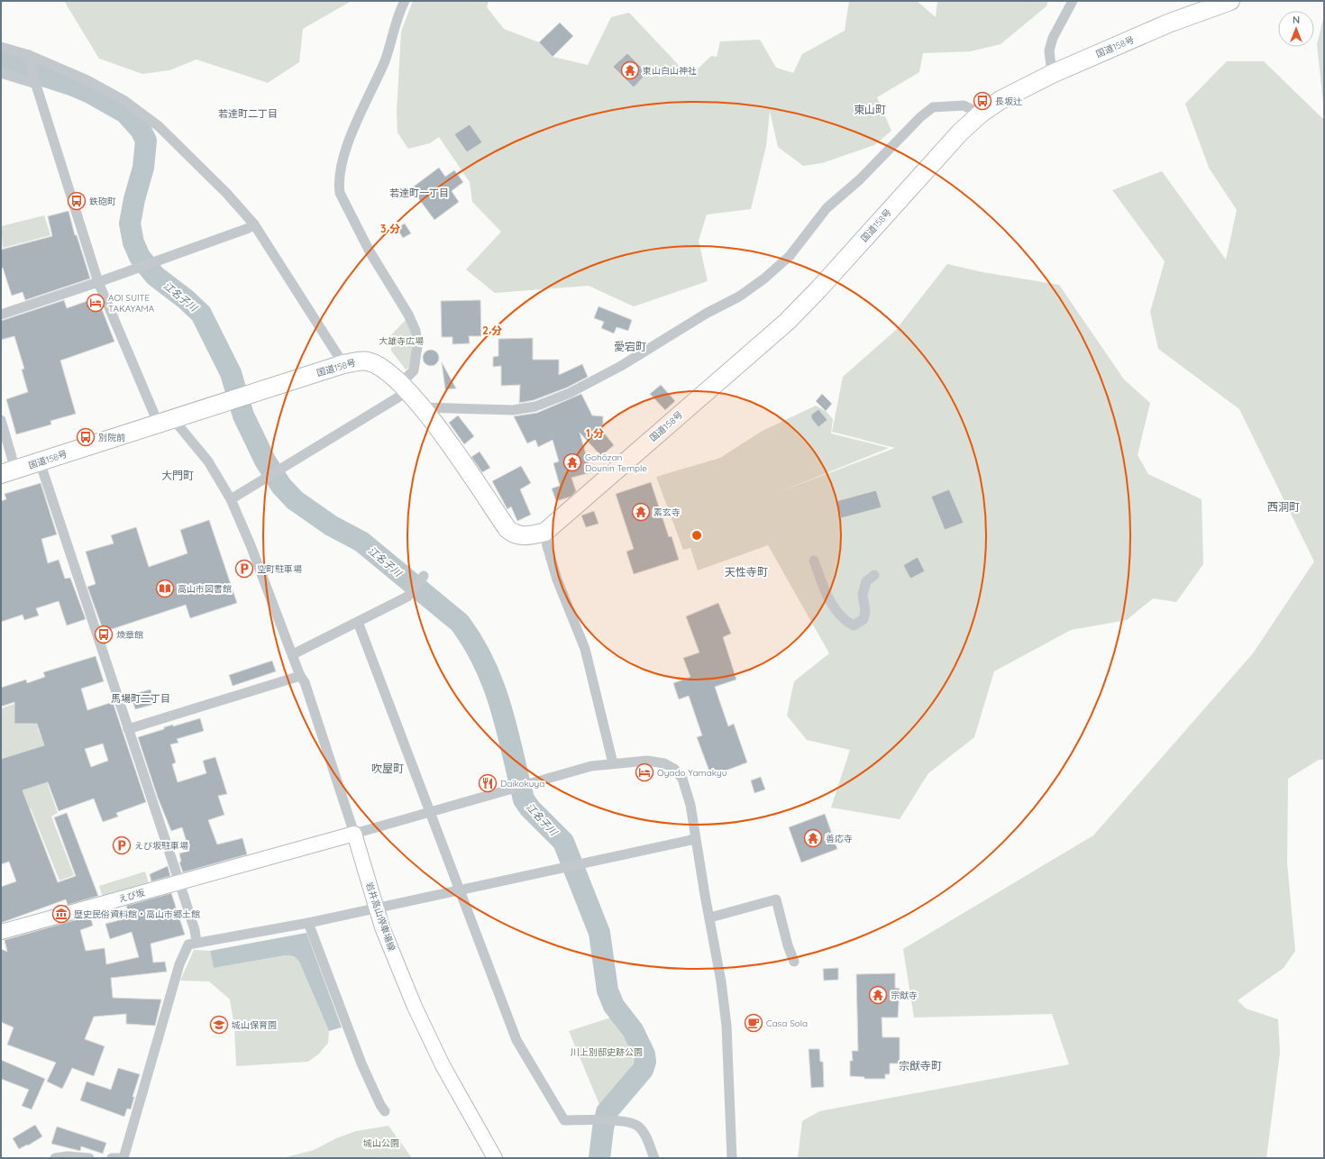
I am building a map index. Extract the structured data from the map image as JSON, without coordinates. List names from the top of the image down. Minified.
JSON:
{"streets":{"highway":["国道158号"],"main road":["えび坂","岩井高山停車場線"]},"districts":["東山町","若達町二丁目","若達町一丁目","愛宕町","大門町","西洞町","天性寺町","馬場町二丁目","吹屋町","宗猷寺町"],"water":["江名子川"],"parks":["大雄寺広場","川上別邸史跡公園","城山公園"],"places":{"temple":["東山白山神社","Gohōzan Dounin Temple","素玄寺","善応寺","宗猷寺"],"bus stop":["長坂辻","鉄砲町","別院前","煥章館"],"hotel":["AOI SUITE TAKAYAMA","Oyado Yamakyu"],"parking":["空町駐車場","えび坂駐車場"],"library":["高山市図書館"],"restaurant":["Daikokuya"],"museum":["歴史民俗資料館・高山市郷土館"],"cafe":["Casa Sola"],"school or university":["城山保育園"]},"north":"top","rings":["3 分","2 分","1 分"]}
